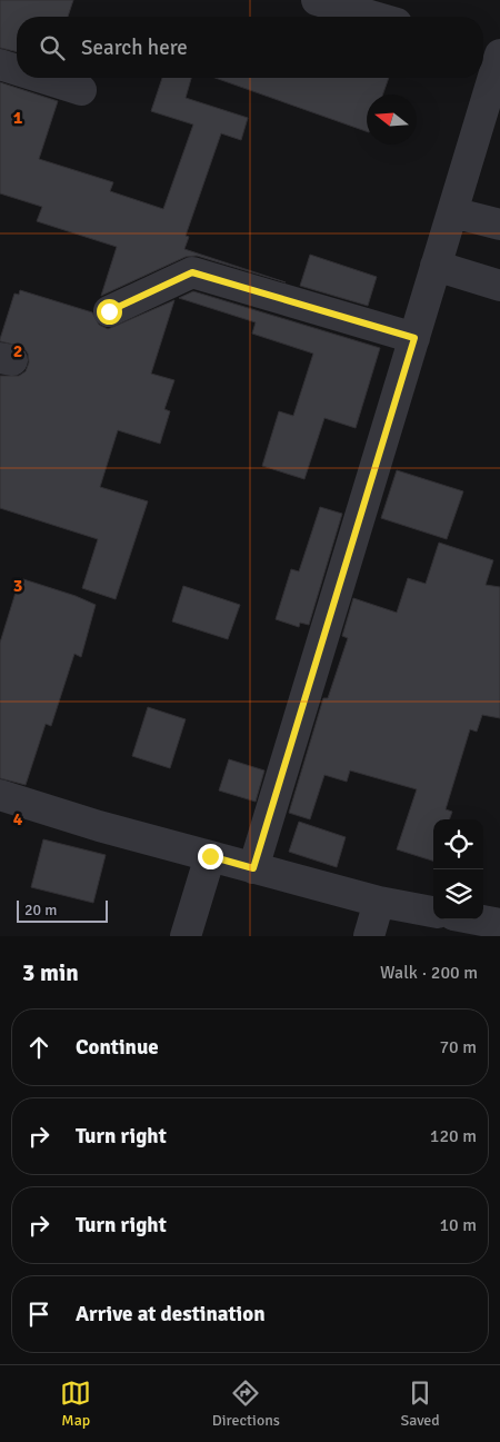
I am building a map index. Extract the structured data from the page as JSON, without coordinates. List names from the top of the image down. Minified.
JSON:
{"scale_bar":"20 m","north":"left","page":{"search":"Search here","scale":"20 m","heading":["3 min","Walk · 200 m"],"list":[["Continue","70 m"],["Turn right","120 m"],["Turn right","10 m"],"Arrive at destination"],"nav":["Map","Directions","Saved"]},"grid":{"rows":["1","2","3","4"]}}
